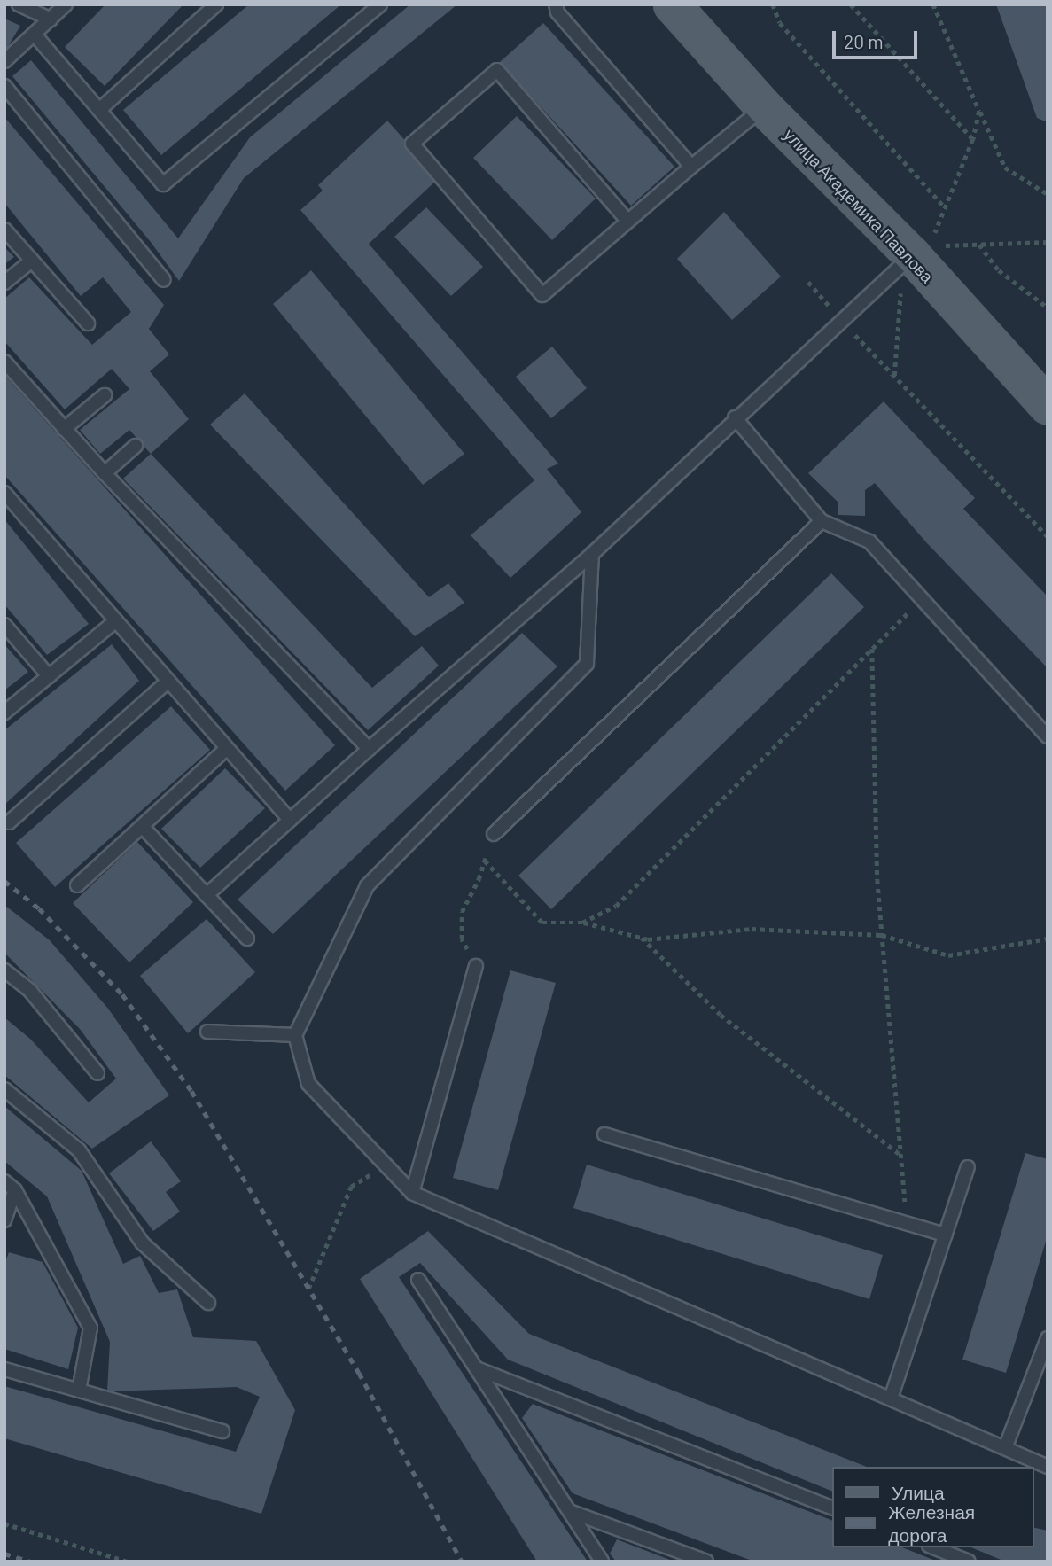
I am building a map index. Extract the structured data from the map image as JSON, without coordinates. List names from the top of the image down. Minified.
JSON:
{"streets":{"main road":["улица Академика Павлова"]},"legend":["Улица","Железная дорога"],"scale_bar":"20 m"}
